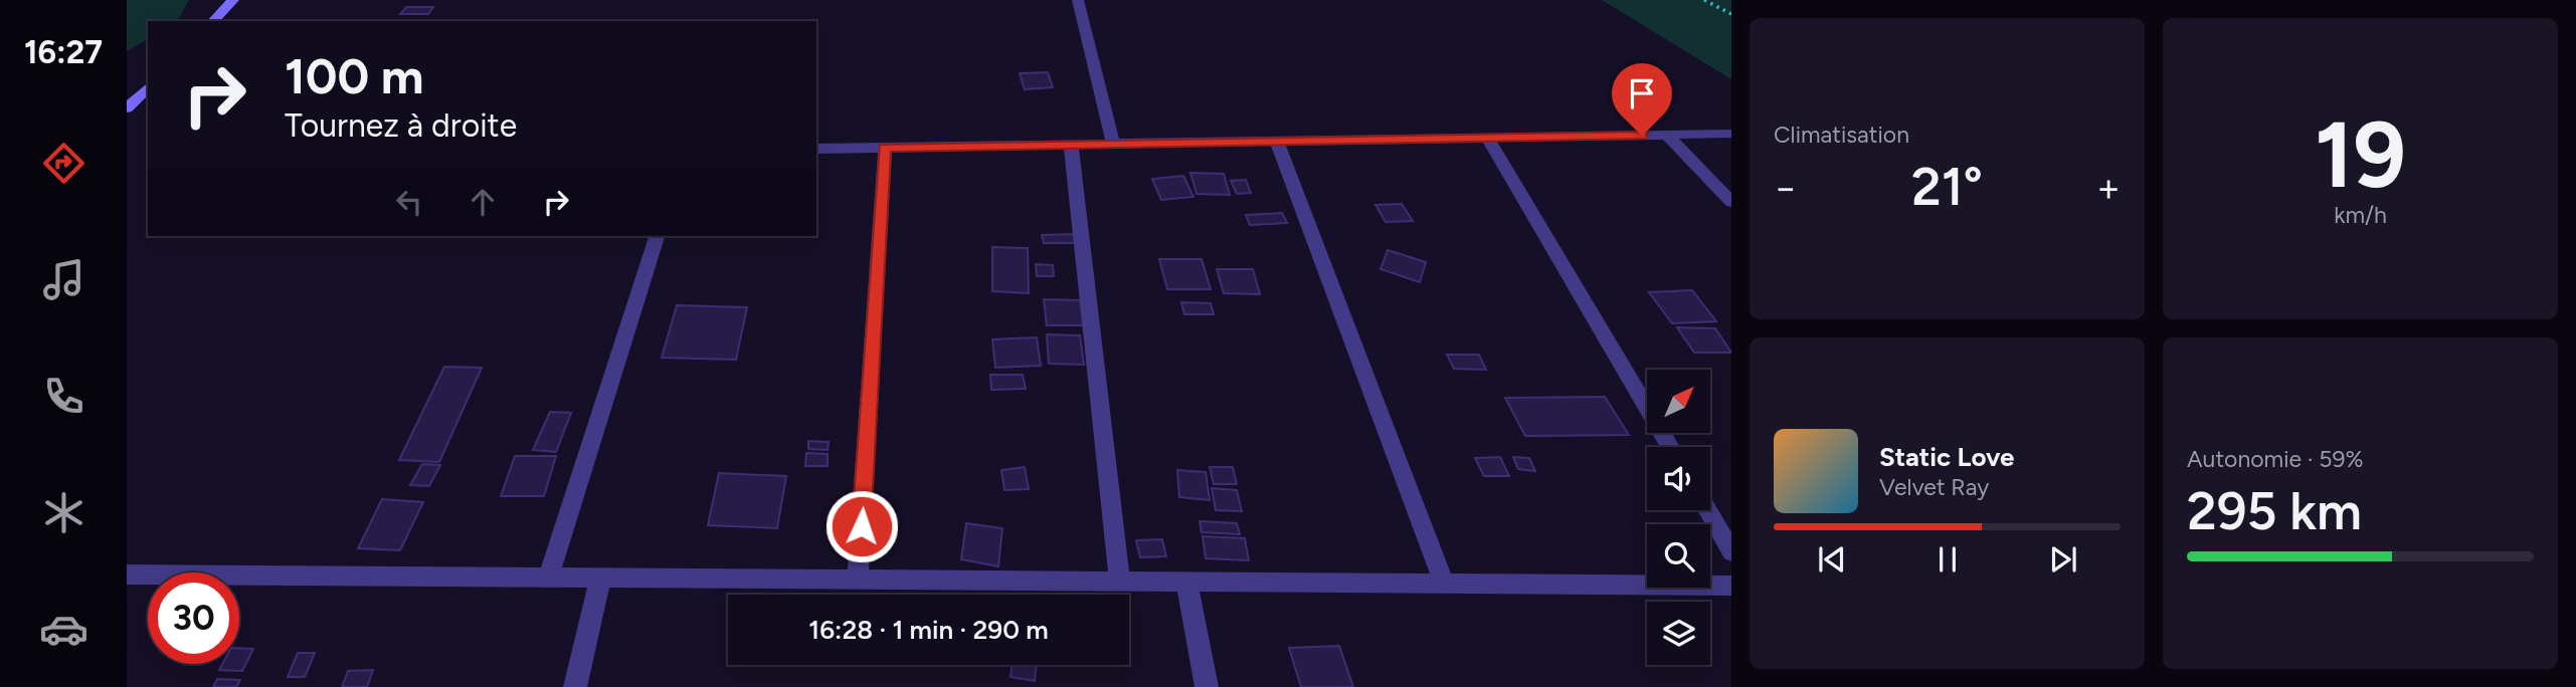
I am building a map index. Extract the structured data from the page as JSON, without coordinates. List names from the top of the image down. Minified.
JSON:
{"north":"top right","page":{"tabs":"16:27","tile":["Climatisation",["19","km/h"],["Autonomie · 59%","295 km"]],"turn":["100 m","Tournez à droite"],"heat":["−","21°","+"],"song":["Static Love","Velvet Ray"],"limit":"30","trip":"16:28 · 1 min · 290 m"}}
